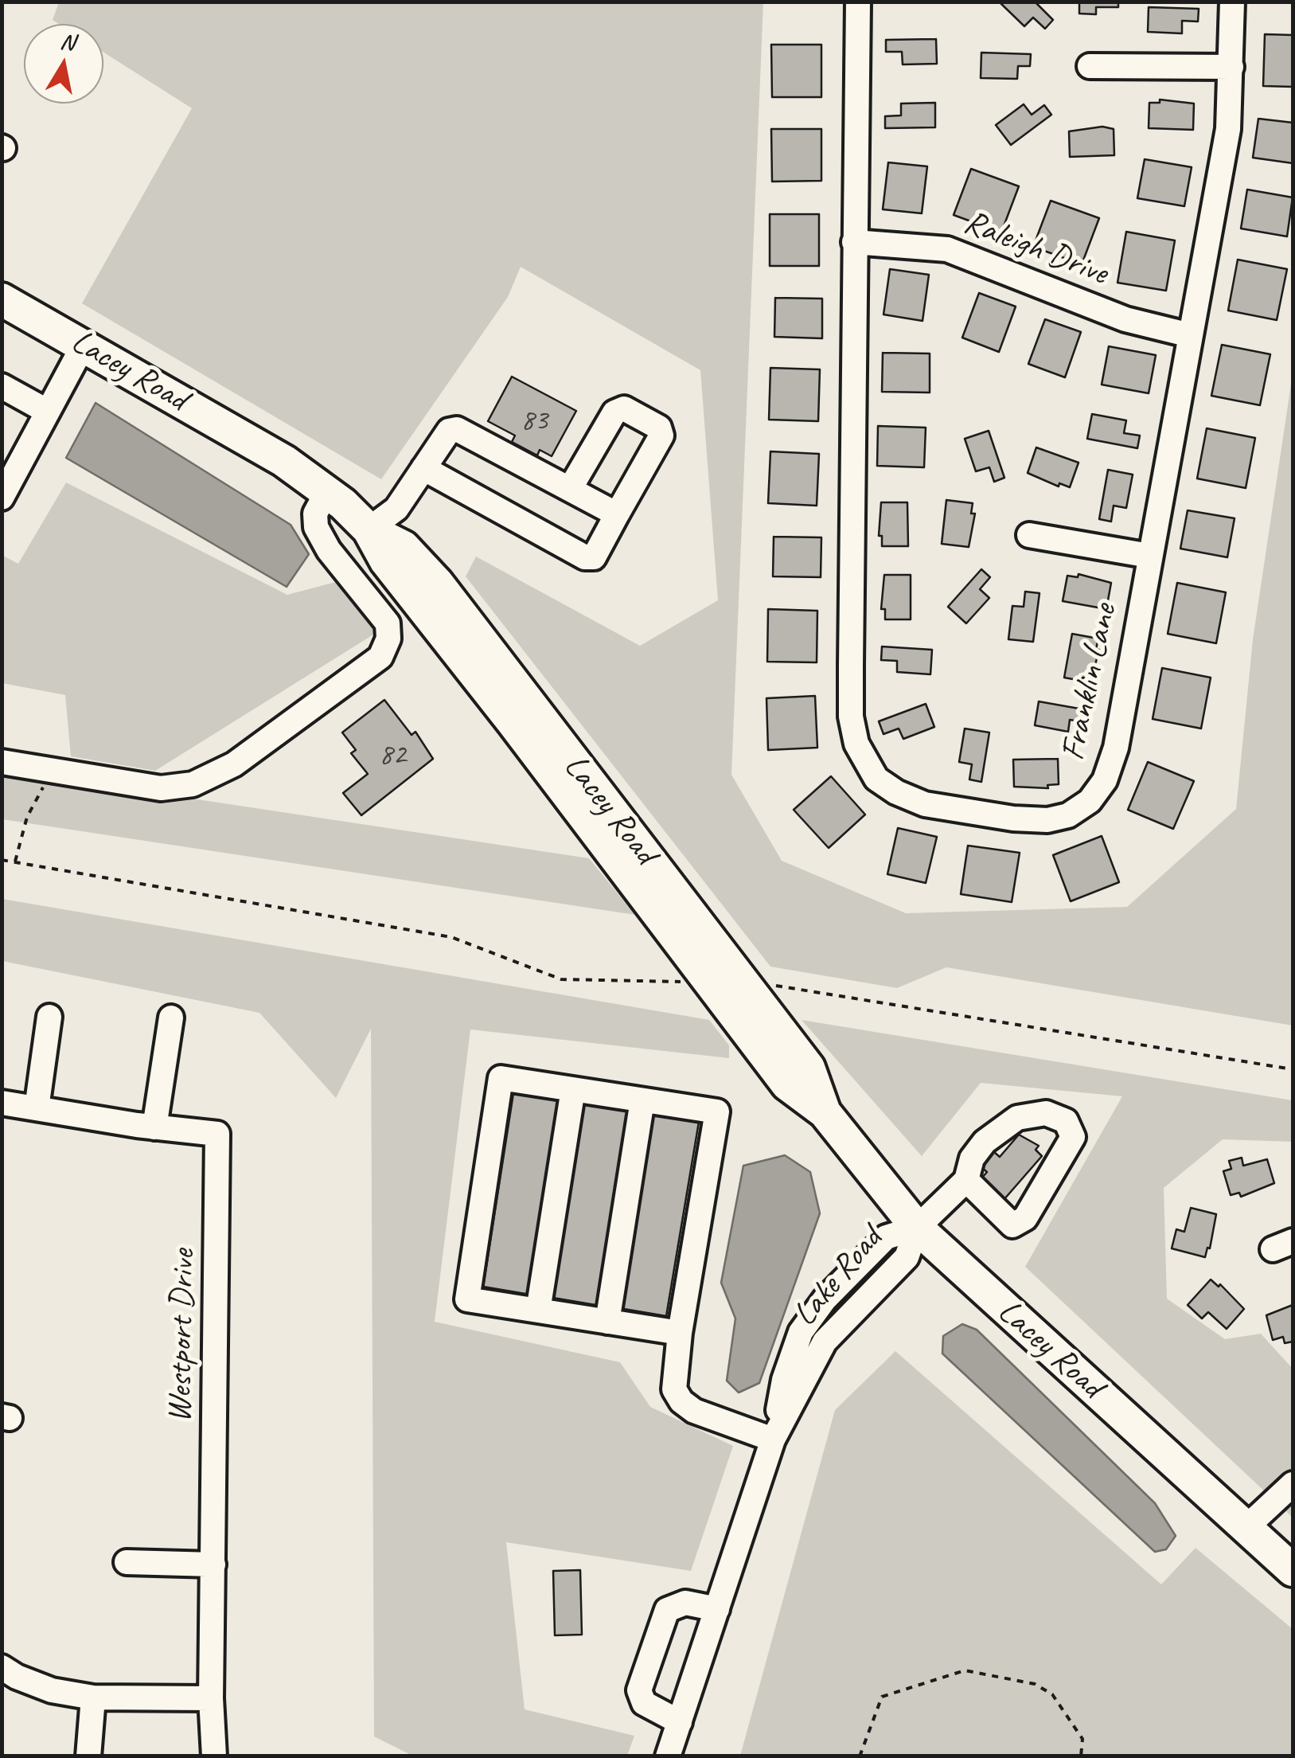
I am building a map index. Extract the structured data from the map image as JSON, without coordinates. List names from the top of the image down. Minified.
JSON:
{"streets":{"main road":["Lacey Road"],"street":["Raleigh Drive","Franklin Lane","Lake Road","Westport Drive"]},"crossings":[["Raleigh Drive","Franklin Lane"],["Lacey Road","Lake Road"]],"house_numbers":["83","82"],"north":"top"}
